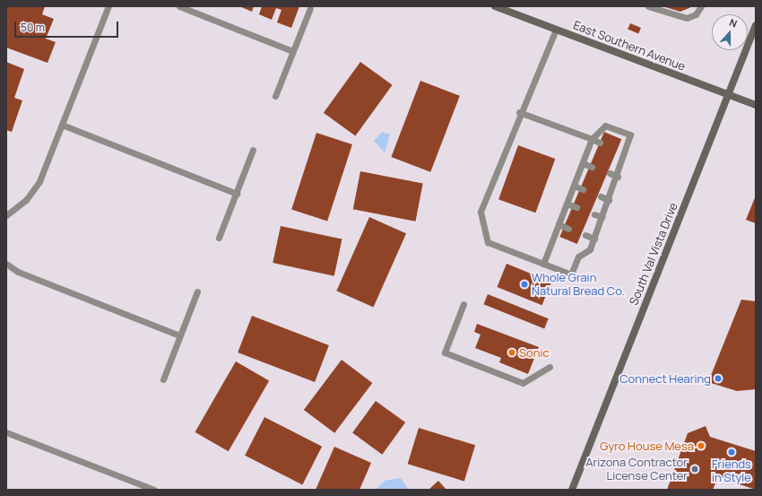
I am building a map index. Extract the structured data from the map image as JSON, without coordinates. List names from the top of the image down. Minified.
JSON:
{"streets":{"main road":["East Southern Avenue","South Val Vista Drive"]},"crossings":[["East Southern Avenue","South Val Vista Drive"]],"places":["Whole Grain Natural Bread Co.","Sonic","Connect Hearing","Gyro House Mesa","Friends in Style","Arizona Contractor License Center"],"scale_bar":"50 m","north":"top"}
